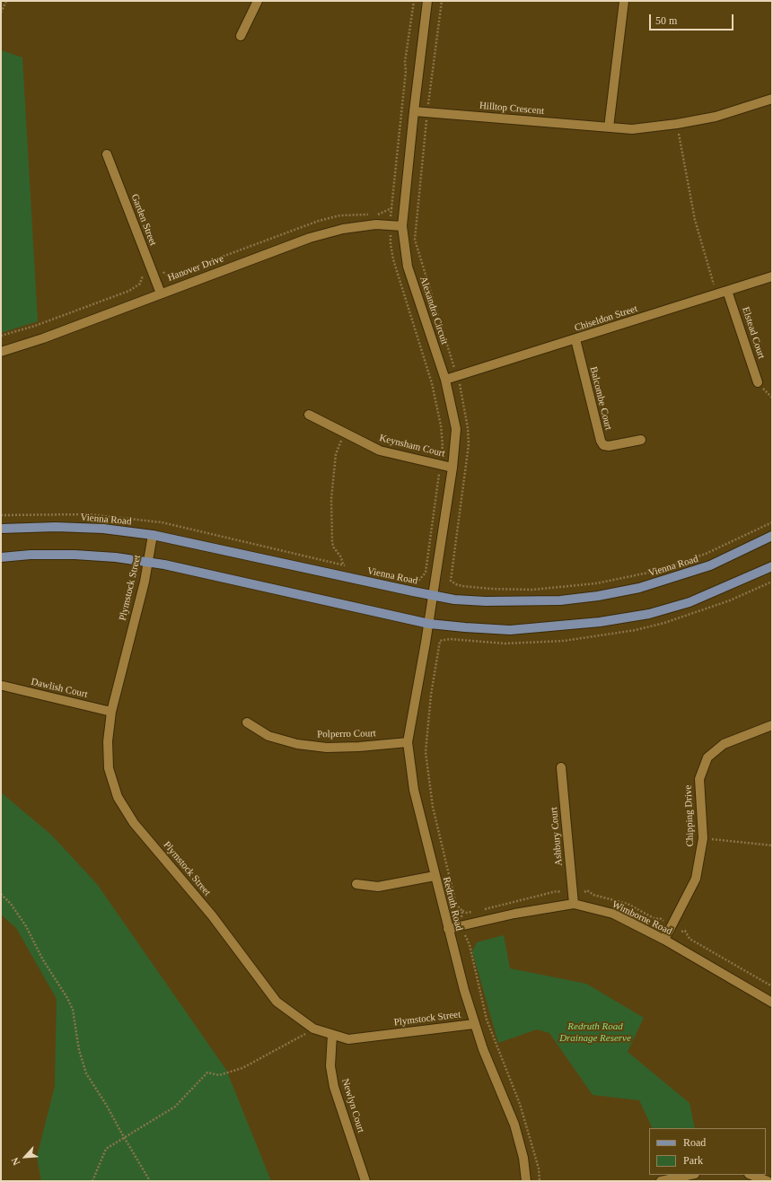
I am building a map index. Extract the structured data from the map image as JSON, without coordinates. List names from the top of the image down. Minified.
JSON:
{"streets":{"main road":["Vienna Road"],"street":["Hilltop Crescent","Garden Street","Hanover Drive","Alexandra Circuit","Chiseldon Street","Elstead Court","Balcombe Court","Keynsham Court","Plymstock Street","Dawlish Court","Polperro Court","Chipping Drive","Ashbury Court","Redruth Road","Wimborne Road","Newlyn Court"]},"crossings":[["Hilltop Crescent","Alexandra Circuit"],["Garden Street","Hanover Drive"],["Hanover Drive","Alexandra Circuit"],["Alexandra Circuit","Chiseldon Street"],["Alexandra Circuit","Keynsham Court"],["Alexandra Circuit","Vienna Road"],["Alexandra Circuit","Redruth Road"],["Chiseldon Street","Elstead Court"],["Chiseldon Street","Balcombe Court"],["Vienna Road","Plymstock Street"],["Plymstock Street","Dawlish Court"],["Plymstock Street","Redruth Road"],["Plymstock Street","Newlyn Court"],["Polperro Court","Redruth Road"],["Chipping Drive","Wimborne Road"],["Ashbury Court","Wimborne Road"],["Redruth Road","Wimborne Road"]],"parks":["Redruth Road Drainage Reserve"],"legend":["Road","Park"],"scale_bar":"50 m","north":"bottom left"}
